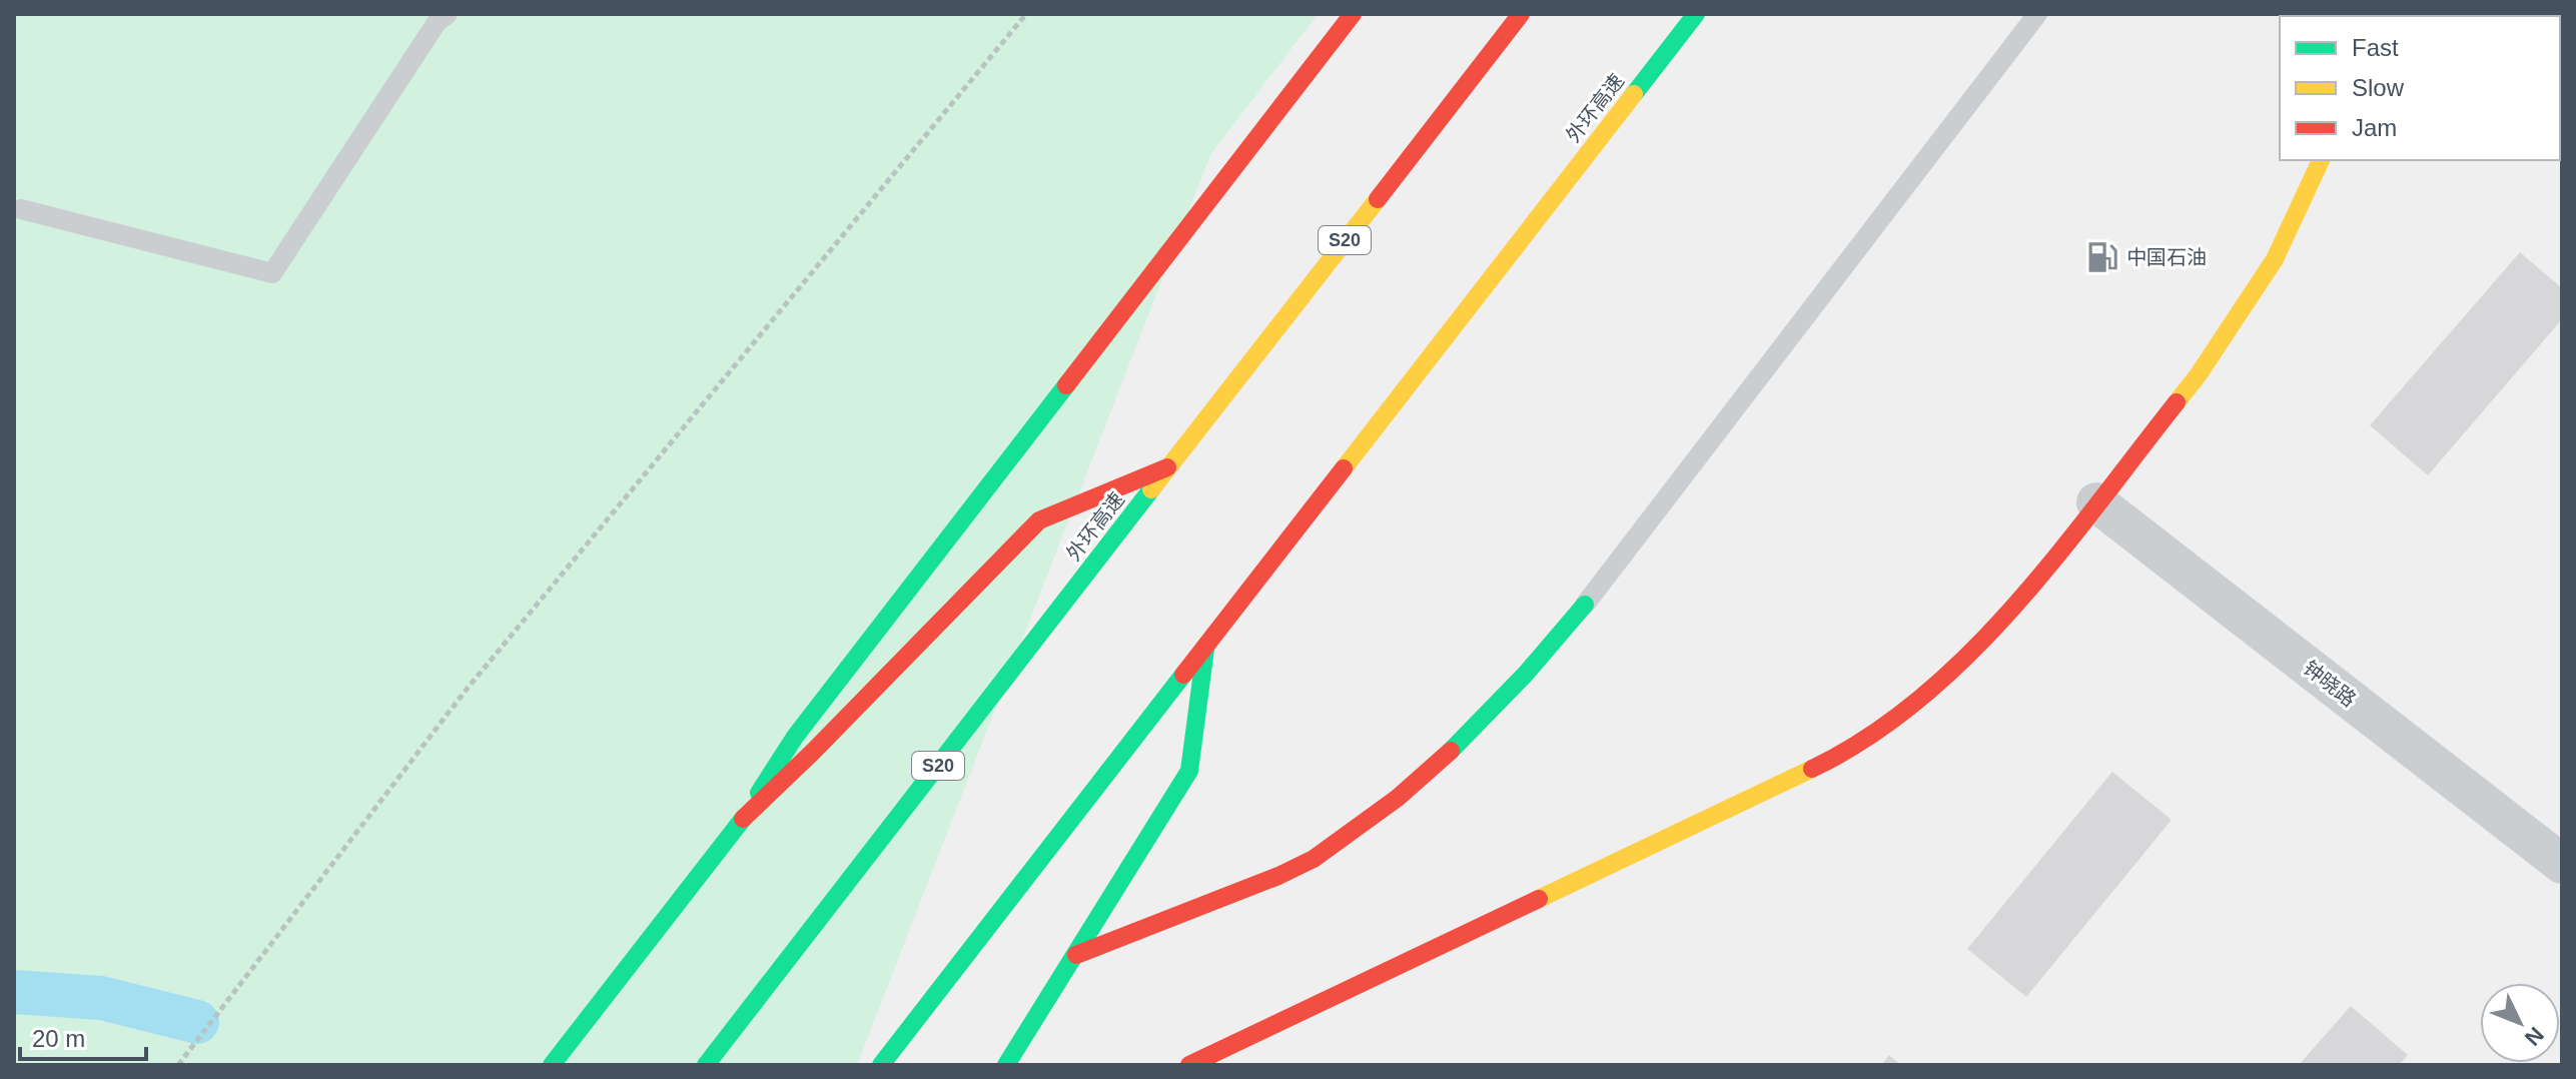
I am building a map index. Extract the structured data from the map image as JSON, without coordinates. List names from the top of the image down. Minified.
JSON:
{"streets":{"main road":["外环高速","S20"],"street":["钟晓路"]},"places":{"fuel station":["中国石油"]},"legend":["Fast","Slow","Jam"],"scale_bar":"20 m","north":"bottom right"}
